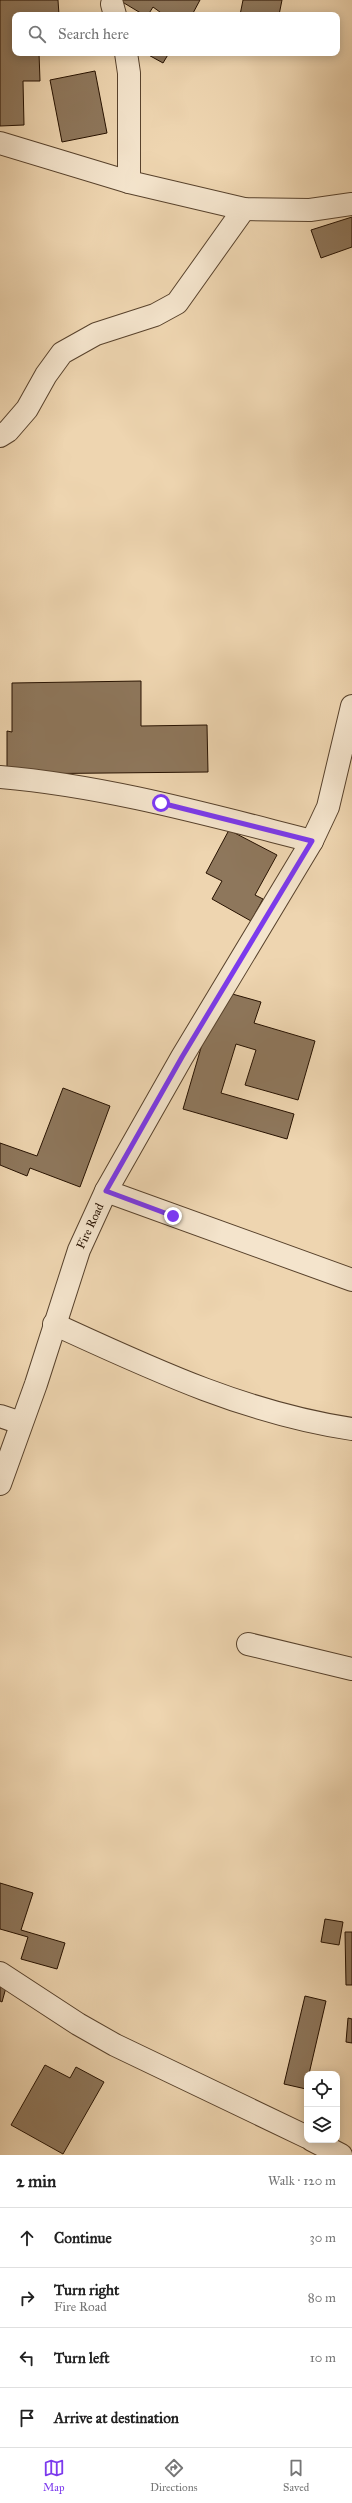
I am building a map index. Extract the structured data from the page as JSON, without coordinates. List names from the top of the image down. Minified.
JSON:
{"streets":{"street":["Fire Road"]},"page":{"search":"Search here","heading":["2 min","Walk · 120 m"],"list":[["Continue","30 m"],["Turn right","Fire Road","80 m"],["Turn left","10 m"],"Arrive at destination"],"nav":["Map","Directions","Saved"]}}
